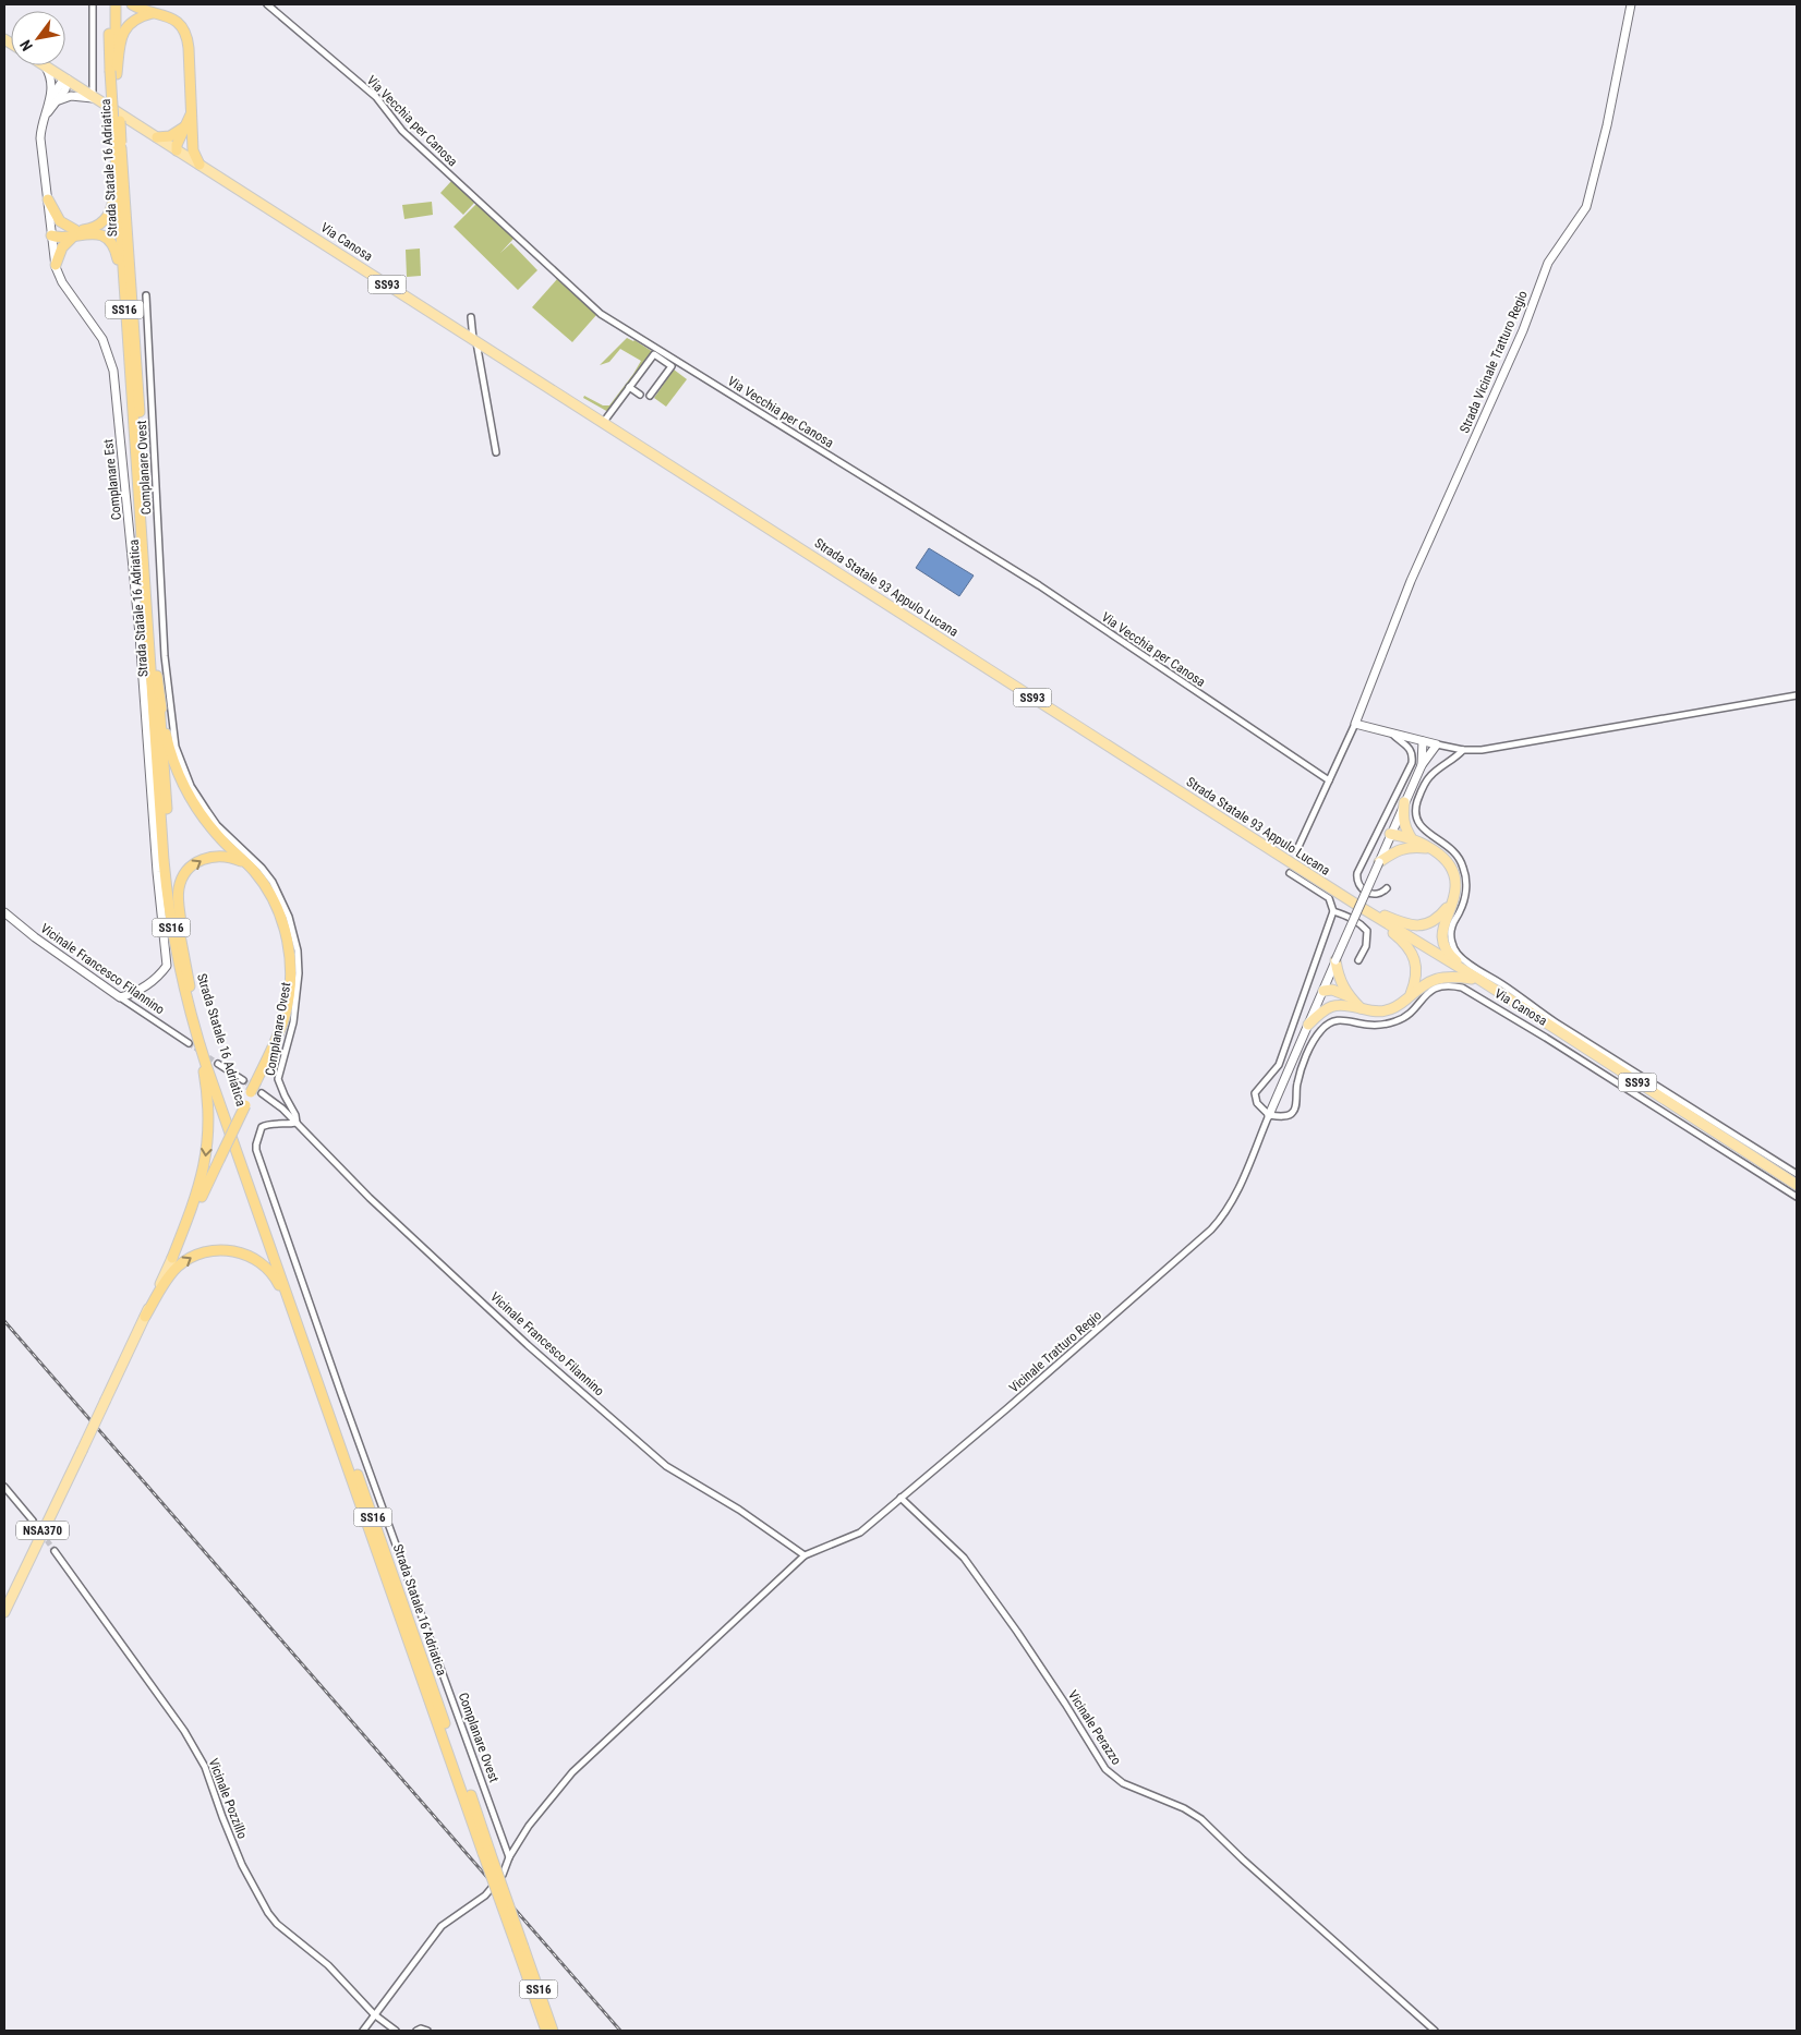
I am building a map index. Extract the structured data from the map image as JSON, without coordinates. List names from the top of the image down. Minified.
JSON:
{"streets":{"highway":["Strada Statale 16 Adriatica","SS16"],"main road":["Via Canosa","SS93","Strada Statale 93 Appulo Lucana","NSA370"],"street":["Via Vecchia per Canosa","Strada Vicinale Tratturo Regio","Complanare Ovest","Complanare Est","Vicinale Francesco Filannino","Vicinale Tratturo Regio","Vicinale Perazzo","Vicinale Pozzillo"]},"crossings":[["Strada Statale 16 Adriatica","SS16"],["Via Canosa","Complanare Est"],["Via Canosa","Strada Statale 93 Appulo Lucana"],["Via Canosa","Vicinale Tratturo Regio"],["SS16","Complanare Est"],["SS16","Vicinale Francesco Filannino"],["SS16","NSA370"],["Complanare Ovest","Vicinale Francesco Filannino"],["Complanare Est","Vicinale Francesco Filannino"],["Vicinale Francesco Filannino","Vicinale Tratturo Regio"],["Vicinale Tratturo Regio","Vicinale Perazzo"]],"north":"bottom left"}
